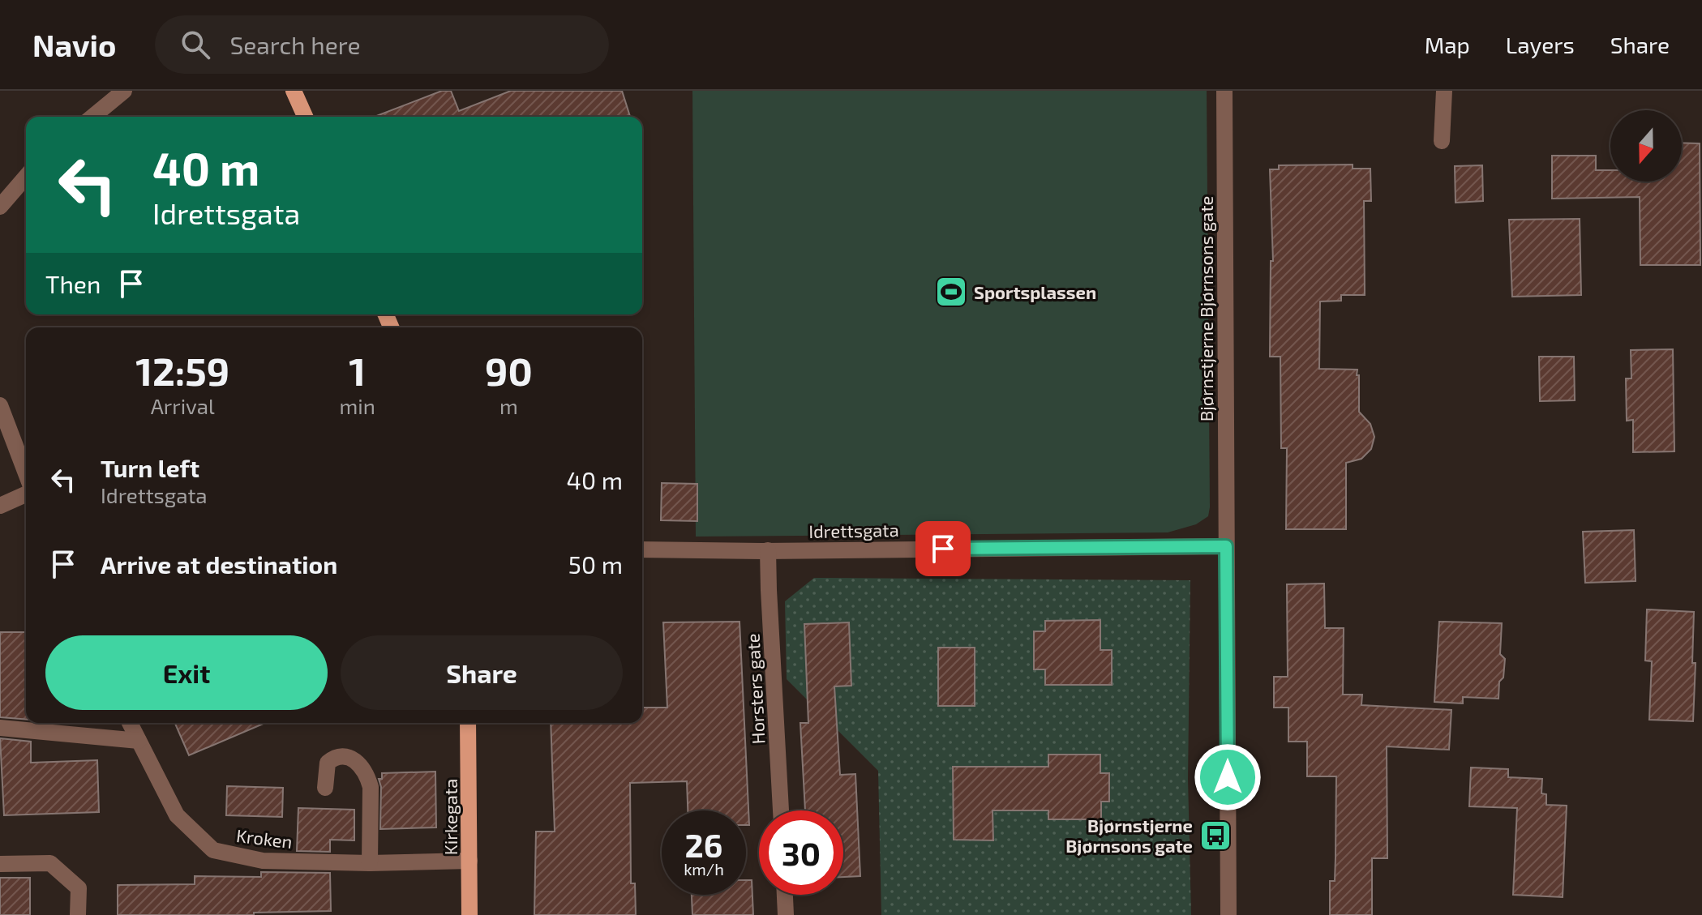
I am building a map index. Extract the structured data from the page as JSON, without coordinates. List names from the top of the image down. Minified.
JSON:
{"streets":{"main road":["Kirkegata"],"street":["Bjørnstjerne Bjørnsons gate","Idrettsgata","Horsters gate","Kroken"]},"crossings":[["Bjørnstjerne Bjørnsons gate","Idrettsgata"],["Idrettsgata","Horsters gate"],["Kirkegata","Kroken"]],"places":{"sports":["Sportsplassen"],"bus stop":["Bjørnstjerne Bjørnsons gate"]},"north":"bottom","page":{"header":"Navio","search":"Search here","nav":["Map","Layers","Share"],"turn":["40 m","Idrettsgata"],"then":"Then","eta":["12:59","Arrival","1","min","90","m"],"list":[{"name":"Turn left","note":"Idrettsgata","value":"40 m"},{"name":"Arrive at destination","value":"50 m"}],"buttons":["Exit","Share"],"speed":"26 km/h","limit":"30"}}
